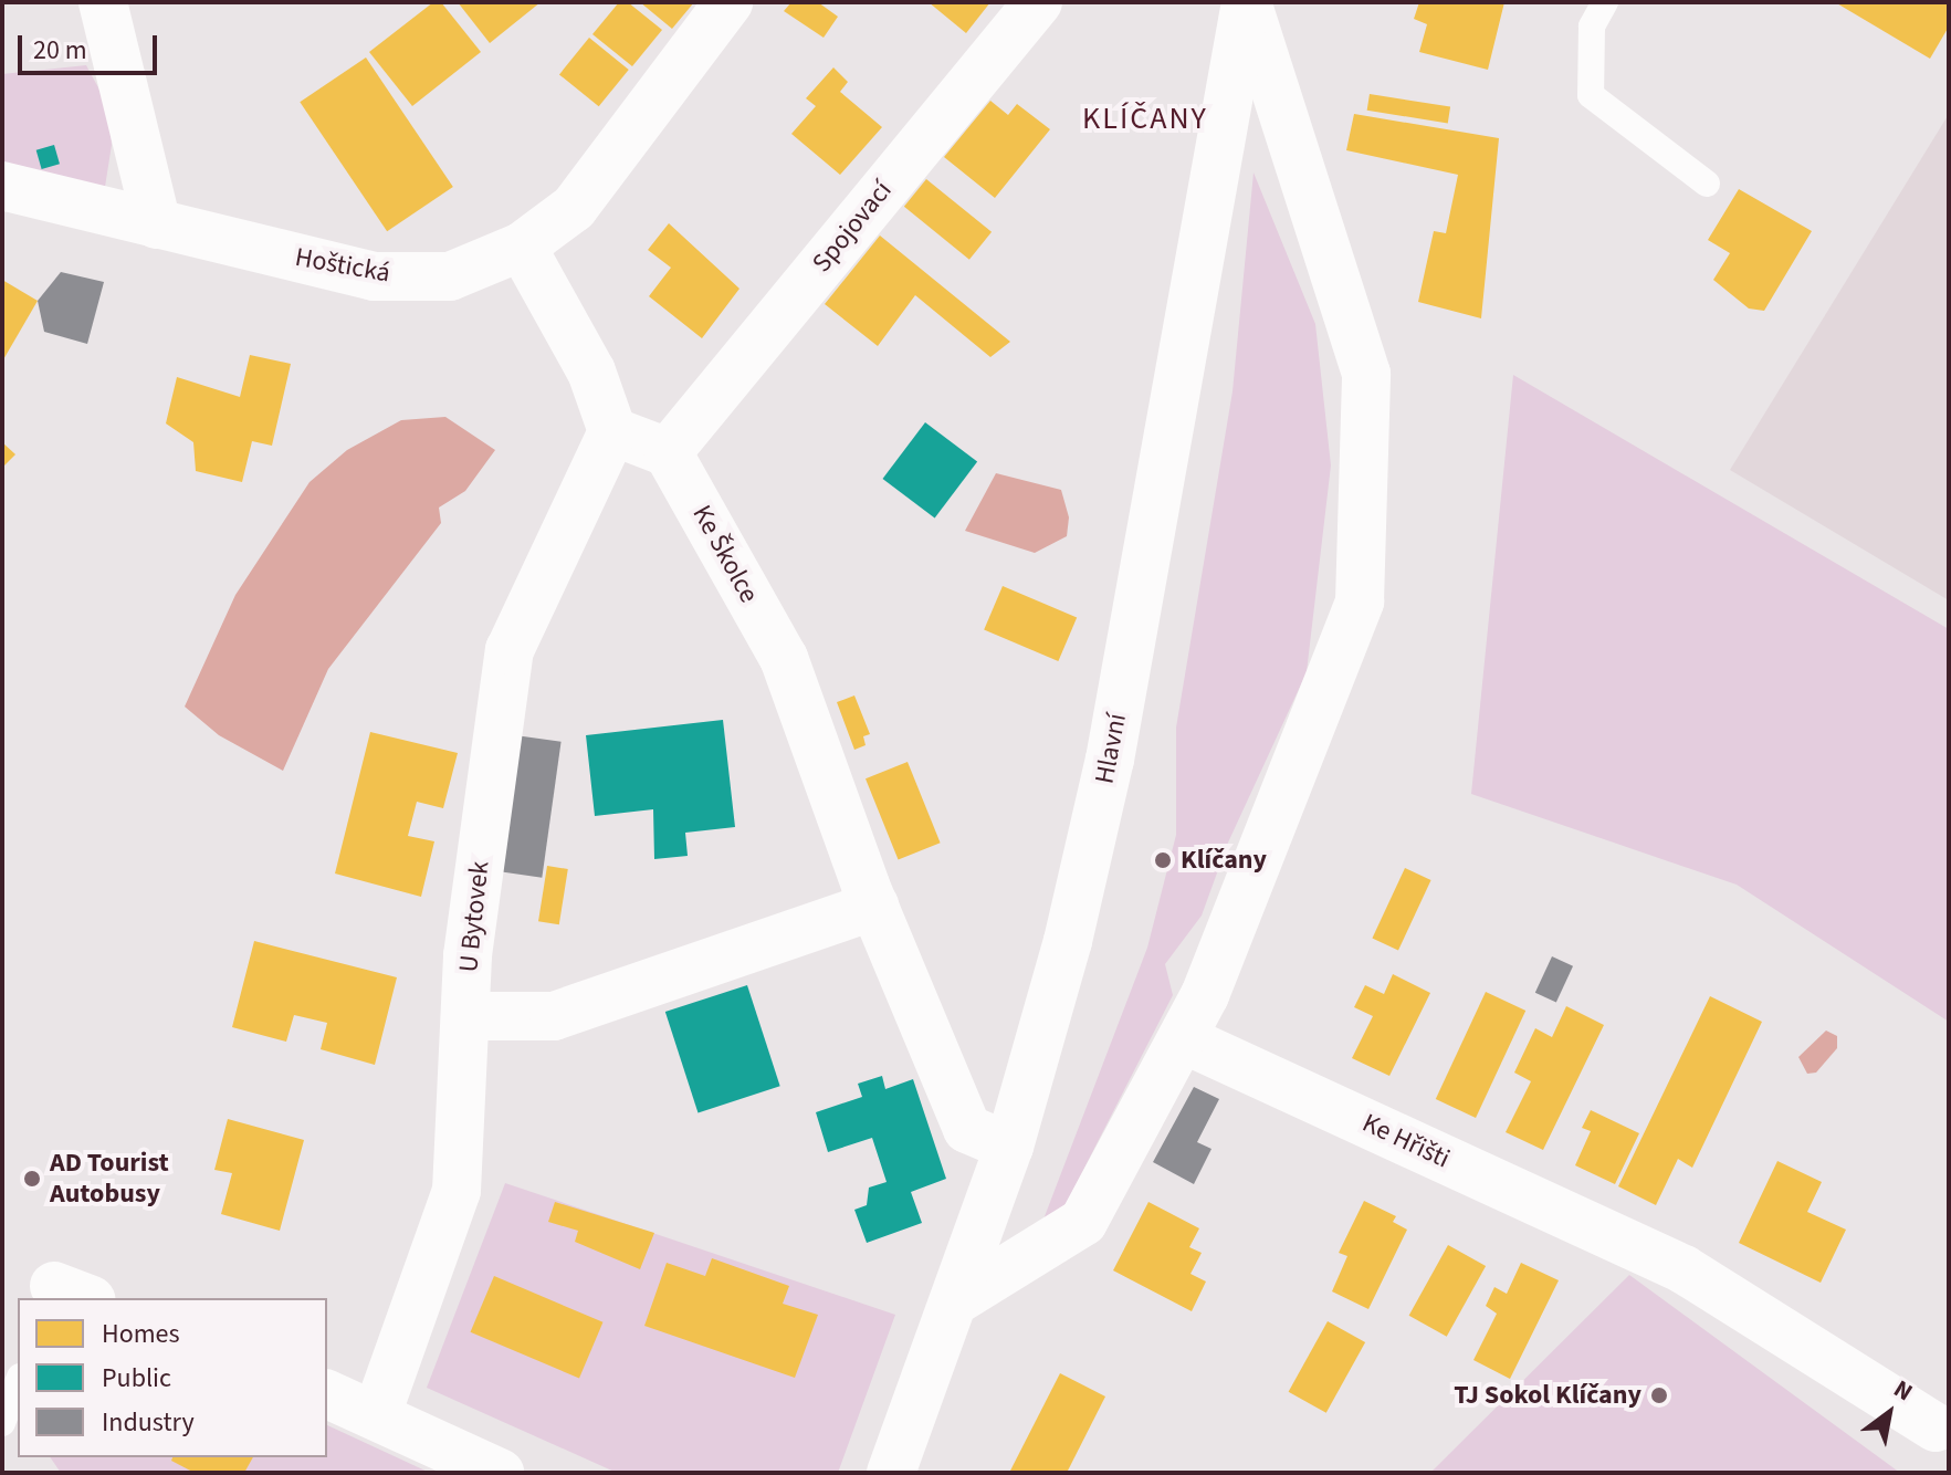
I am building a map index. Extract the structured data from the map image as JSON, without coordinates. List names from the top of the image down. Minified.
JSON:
{"streets":{"street":["Spojovací","Hoštická","Ke Školce","Hlavní","U Bytovek","Ke Hřišti"]},"crossings":[["Spojovací","Ke Školce"],["Ke Školce","Hlavní"]],"districts":["KLÍČANY"],"places":["Klíčany","AD Tourist Autobusy","TJ Sokol Klíčany"],"legend":["Homes","Public","Industry"],"scale_bar":"20 m","north":"top right"}
